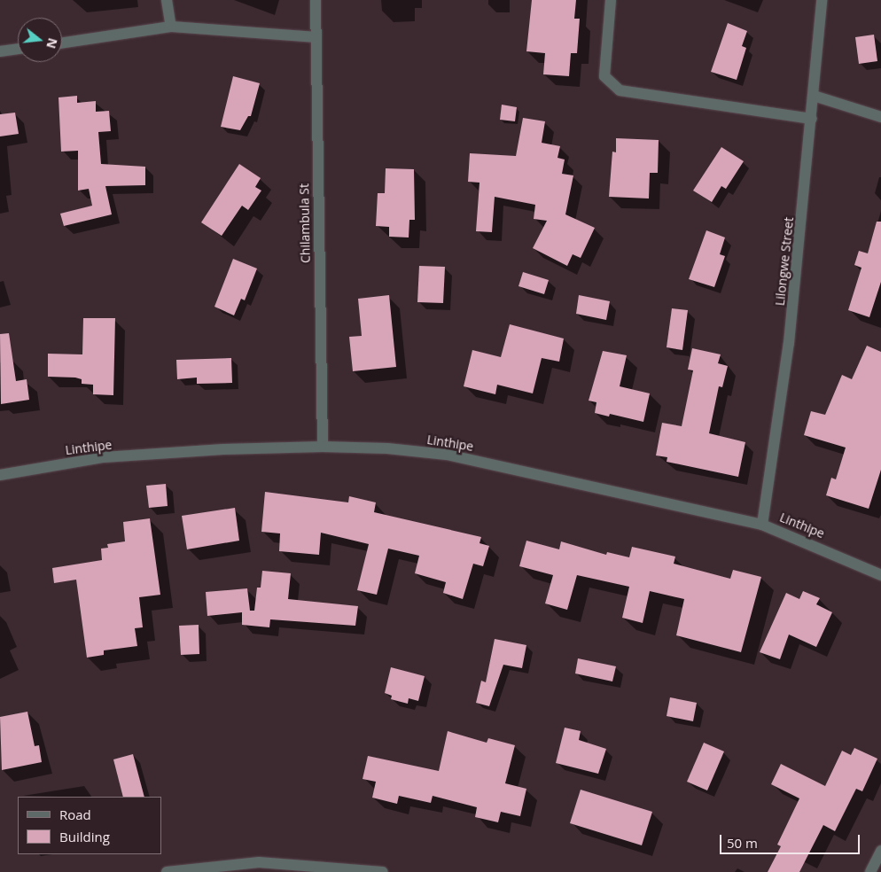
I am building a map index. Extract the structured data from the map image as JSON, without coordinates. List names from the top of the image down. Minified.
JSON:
{"streets":{"street":["Chilambula St","Lilongwe Street","Linthipe"]},"crossings":[["Chilambula St","Linthipe"],["Lilongwe Street","Linthipe"]],"legend":["Road","Building"],"scale_bar":"50 m","north":"right"}
